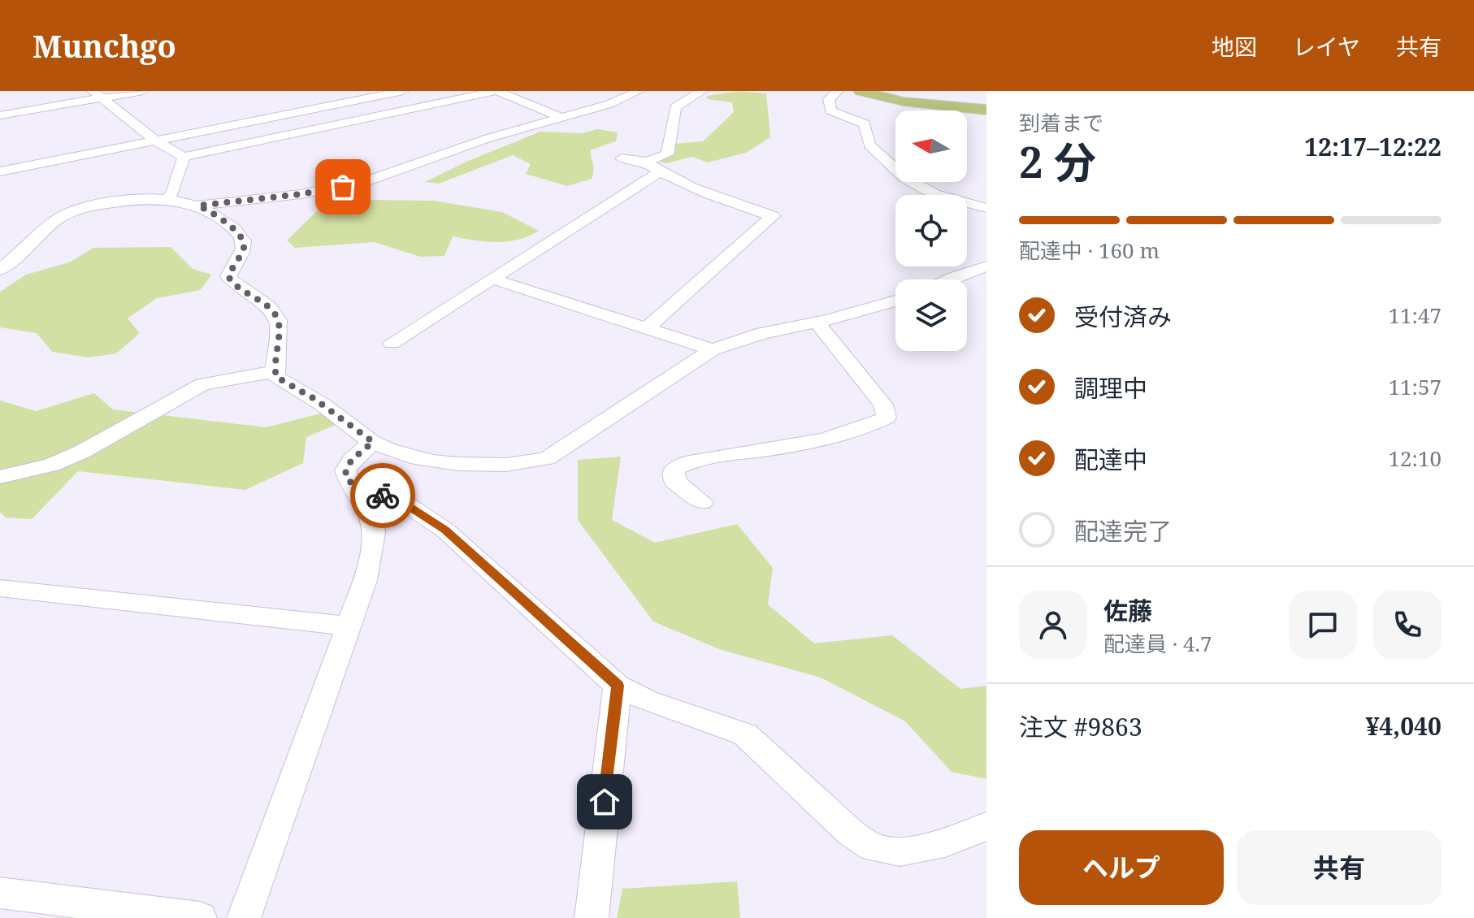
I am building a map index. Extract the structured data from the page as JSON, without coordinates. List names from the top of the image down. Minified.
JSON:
{"north":"left","page":{"header":"Munchgo","nav":["地図","レイヤ","共有"],"heading":["2 分","到着まで","12:17–12:22"],"panel":["佐藤","配達員 · 4.7","注文 #9863","¥4,040"],"bar":"配達中 · 160 m","list":[["受付済み","11:47"],["調理中","11:57"],["配達中","12:10"],"配達完了"],"buttons":["ヘルプ","共有"]}}
